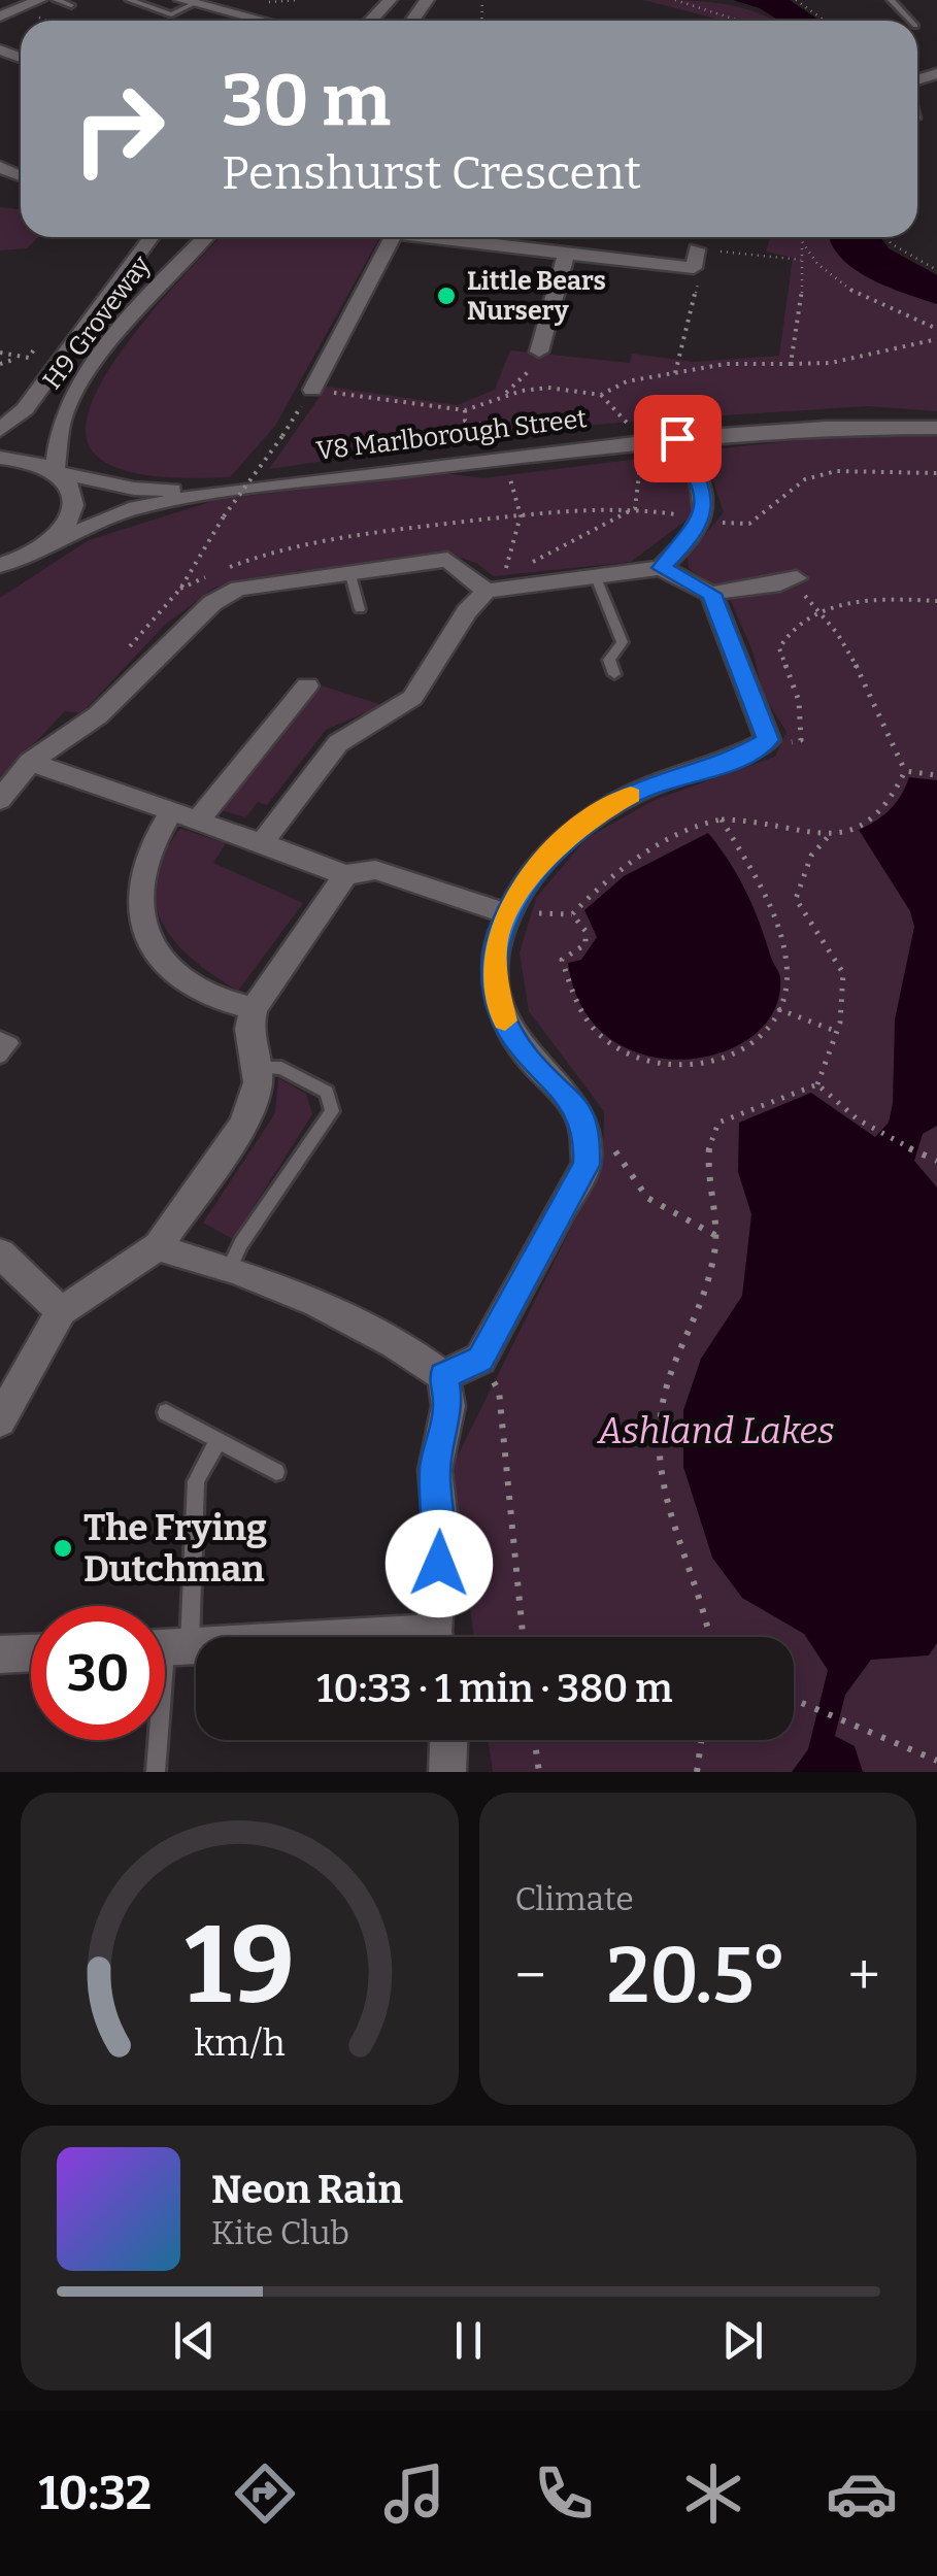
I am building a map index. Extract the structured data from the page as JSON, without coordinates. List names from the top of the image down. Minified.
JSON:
{"streets":{"street":["H9 Groveway","V8 Marlborough Street"]},"crossings":[["H9 Groveway","V8 Marlborough Street"]],"parks":["Ashland Lakes"],"places":["Little Bears Nursery","The Frying Dutchman"],"page":{"turn":["30 m","Penshurst Crescent"],"limit":"30","trip":"10:33 · 1 min · 380 m","tile":"Climate","heat":["−","20.5°","+"],"song":["Neon Rain","Kite Club"],"tabs":"10:32","gauge":["19","km/h"]}}
